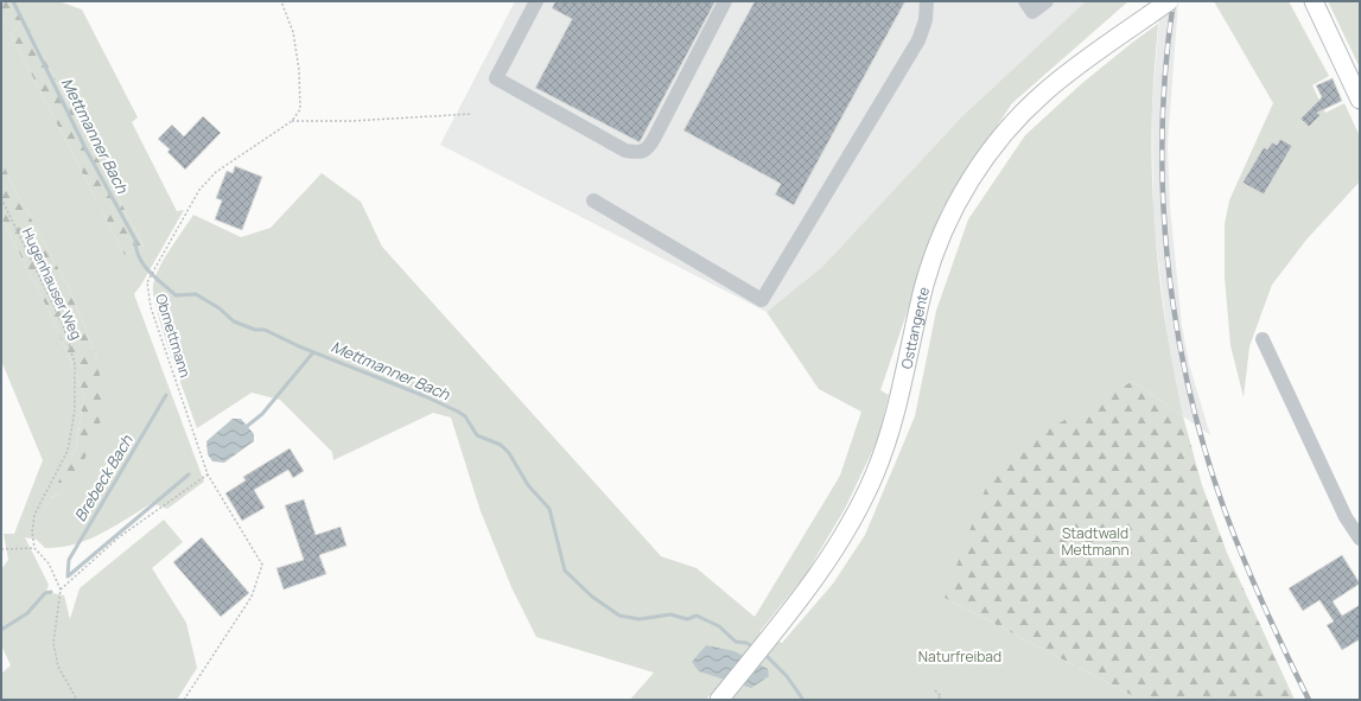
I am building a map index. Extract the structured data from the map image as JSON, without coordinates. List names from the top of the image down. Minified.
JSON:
{"streets":{"main road":["Osttangente"],"path":["Hugenhauser Weg","Obmettmann"]},"water":["Mettmanner Bach","Brebeck Bach"],"parks":["Stadtwald Mettmann","Naturfreibad"]}
